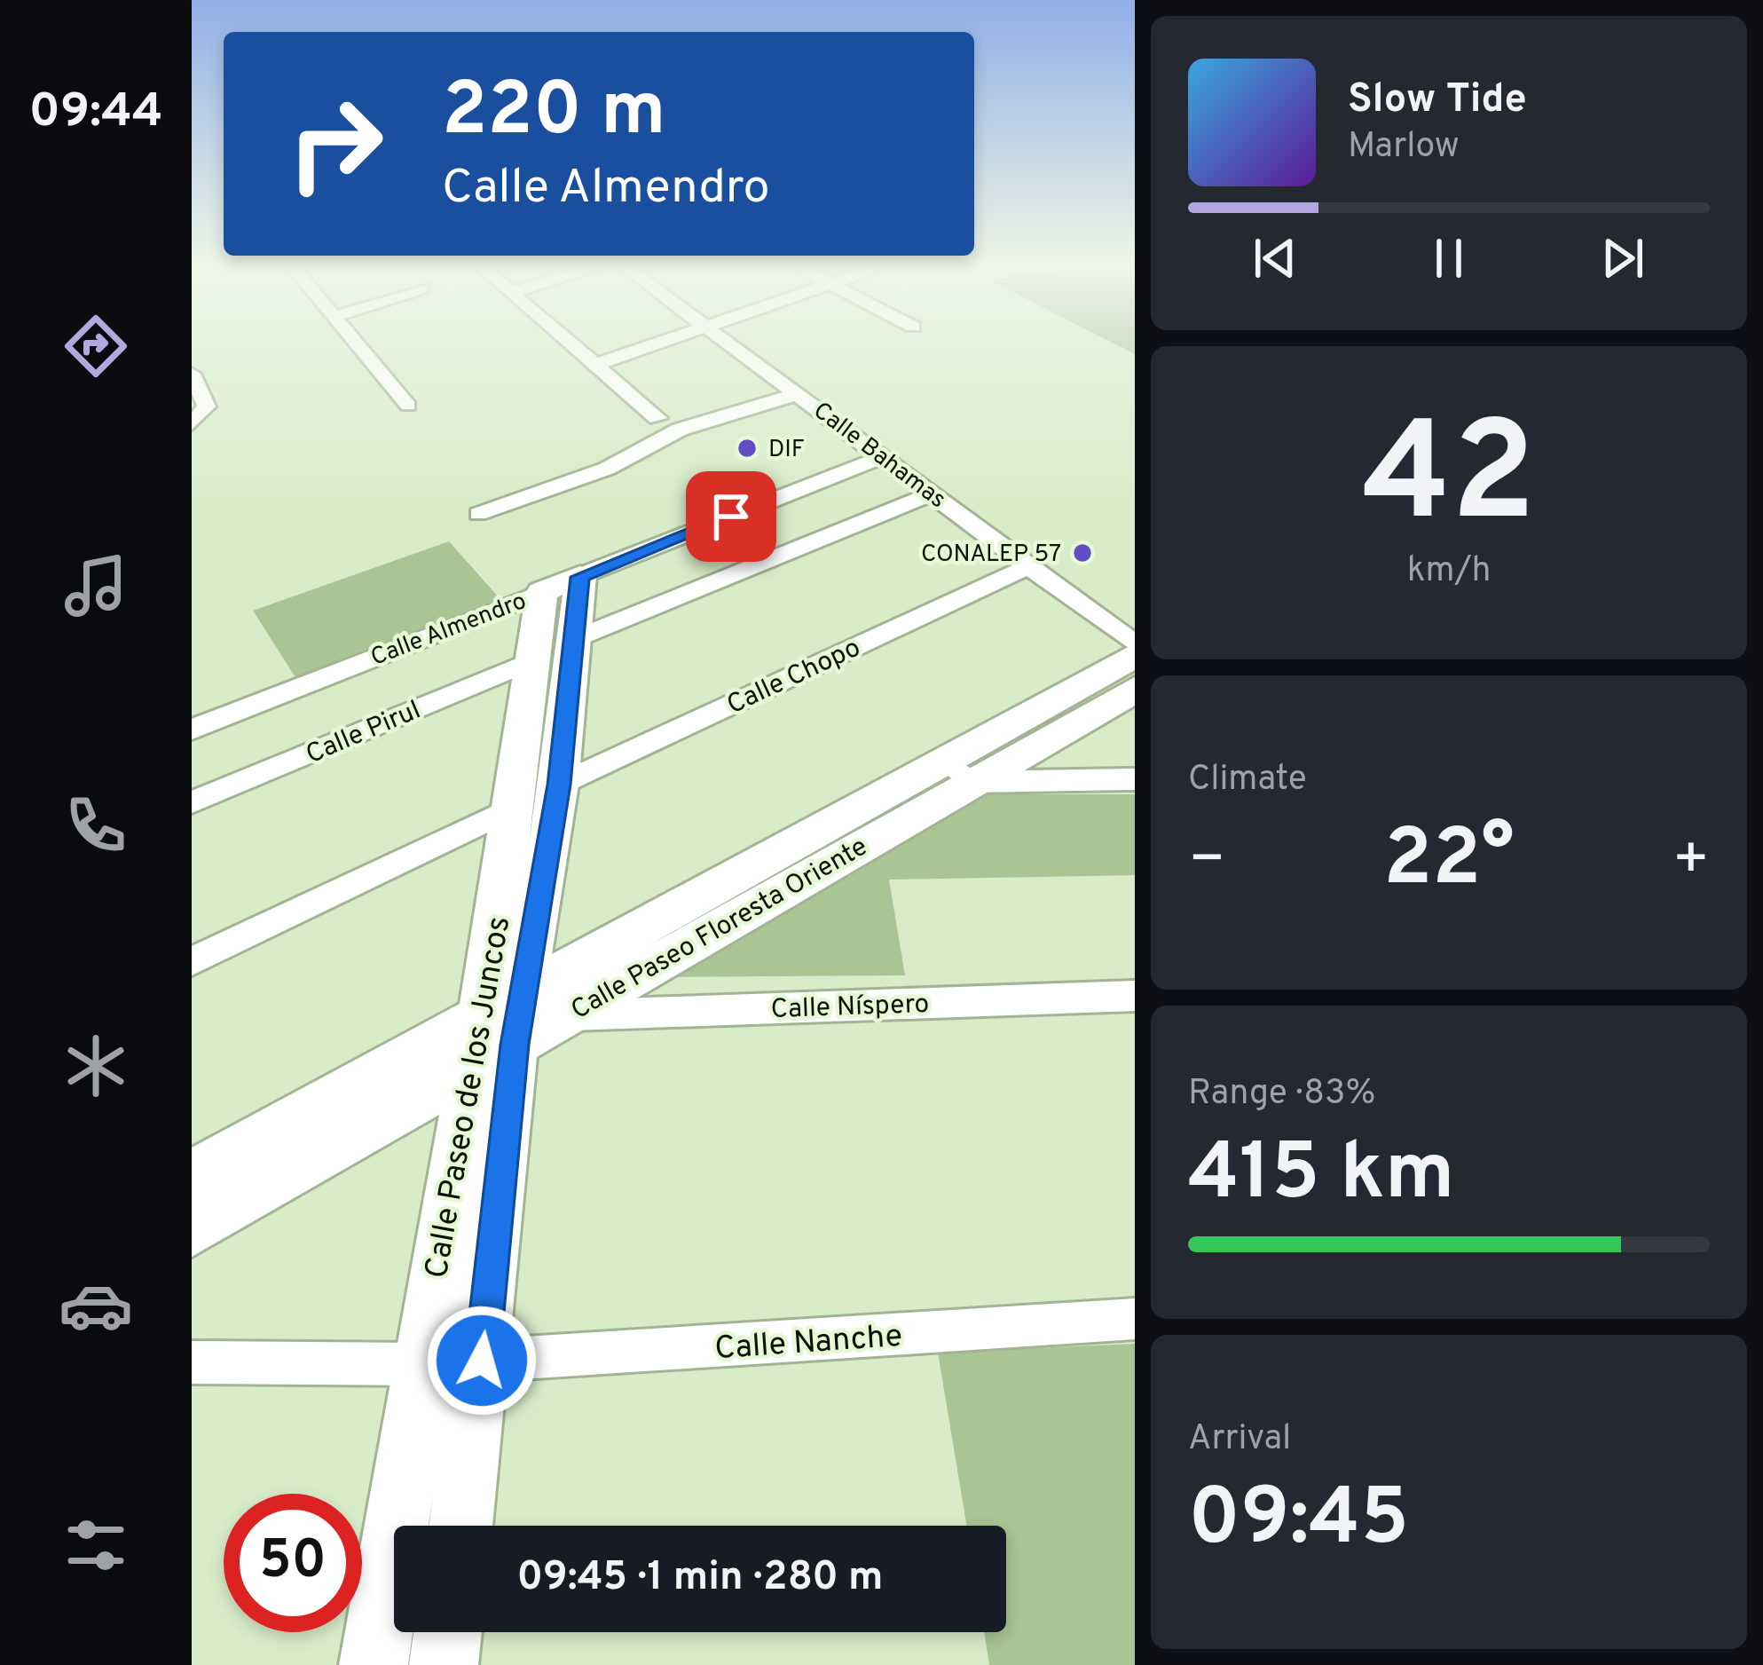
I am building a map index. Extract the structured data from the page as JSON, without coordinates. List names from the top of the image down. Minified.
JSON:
{"streets":{"street":["Calle Bahamas","Calle Almendro","Calle Chopo","Calle Pirul","Calle Paseo Floresta Oriente","Calle Níspero","Calle Paseo de los Juncos","Calle Nanche"]},"crossings":[["Calle Bahamas","Calle Almendro"],["Calle Bahamas","Calle Chopo"],["Calle Almendro","Calle Paseo de los Juncos"],["Calle Chopo","Calle Paseo de los Juncos"],["Calle Pirul","Calle Paseo de los Juncos"],["Calle Paseo Floresta Oriente","Calle Níspero"],["Calle Paseo Floresta Oriente","Calle Paseo de los Juncos"],["Calle Níspero","Calle Paseo de los Juncos"],["Calle Paseo de los Juncos","Calle Nanche"]],"places":["DIF","CONALEP 57"],"page":{"tabs":"09:44","turn":["220 m","Calle Almendro"],"song":["Slow Tide","Marlow"],"tile":[["42","km/h"],"Climate",["Range · 83%","415 km"],["Arrival","09:45"]],"heat":["−","22°","+"],"limit":"50","trip":"09:45 · 1 min · 280 m"}}
